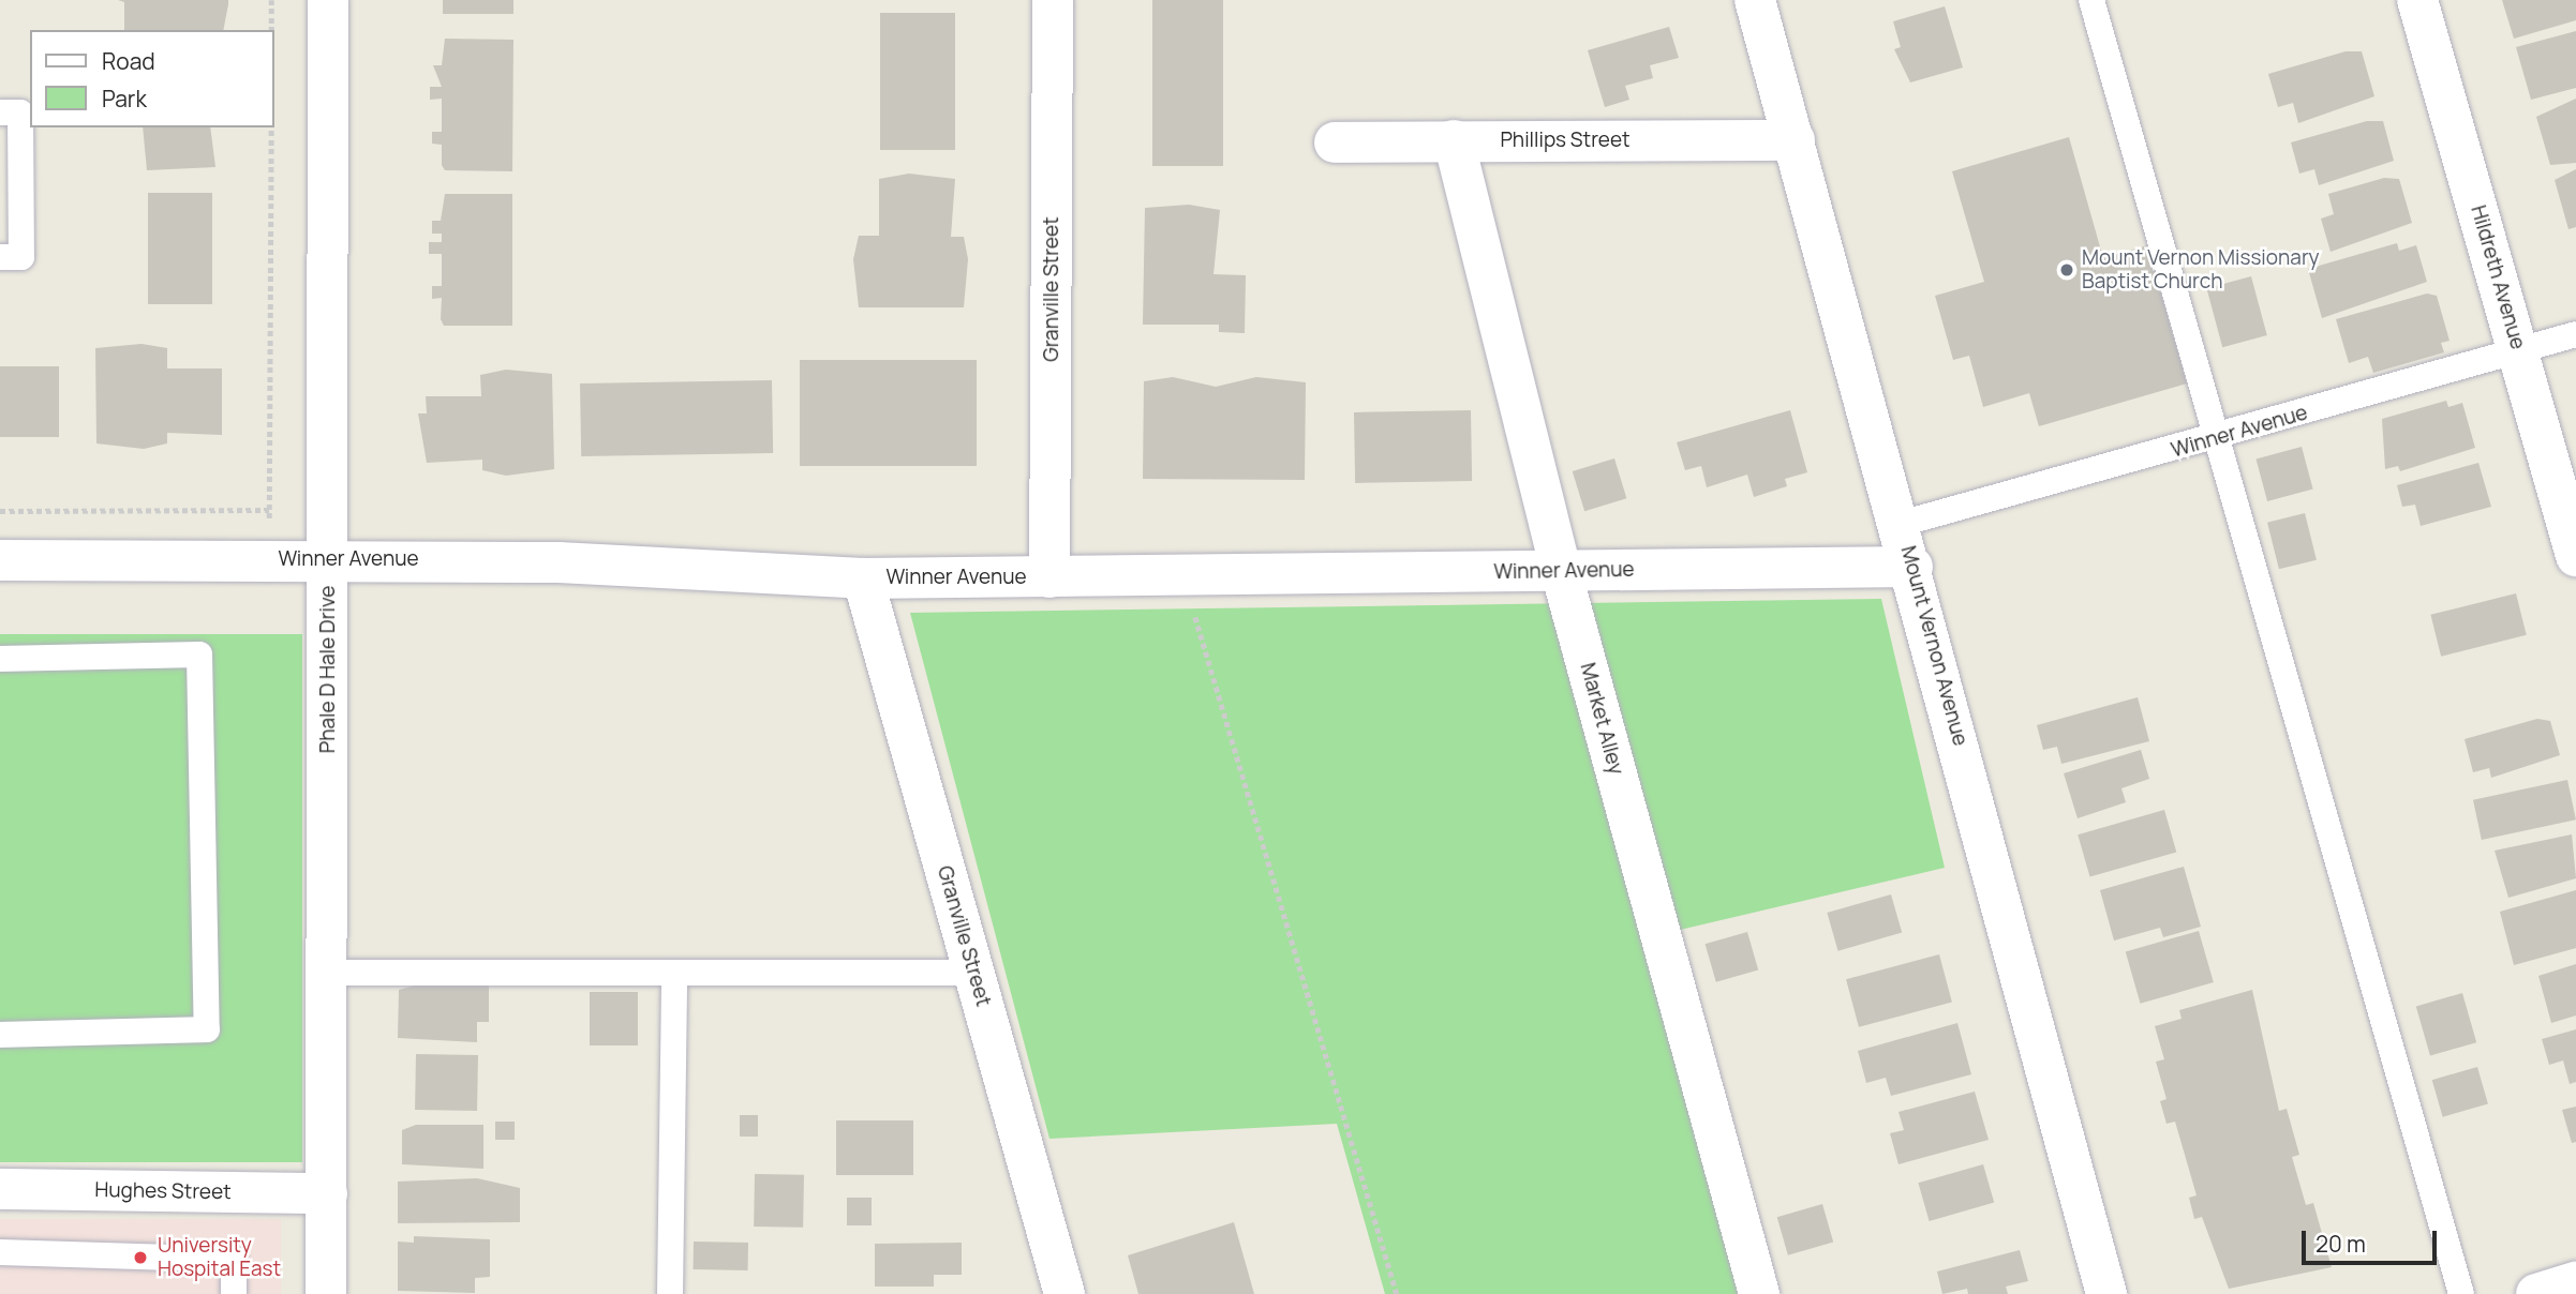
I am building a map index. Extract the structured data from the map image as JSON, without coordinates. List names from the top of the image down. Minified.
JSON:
{"streets":{"street":["Phillips Street","Hildreth Avenue","Granville Street","Winner Avenue","Mount Vernon Avenue","Phale D Hale Drive","Market Alley","Hughes Street"]},"crossings":[["Phillips Street","Mount Vernon Avenue"],["Phillips Street","Market Alley"],["Hildreth Avenue","Winner Avenue"],["Granville Street","Winner Avenue"],["Winner Avenue","Mount Vernon Avenue"],["Winner Avenue","Phale D Hale Drive"],["Winner Avenue","Market Alley"],["Phale D Hale Drive","Hughes Street"]],"places":["Mount Vernon Missionary Baptist Church","University Hospital East"],"legend":["Road","Park"],"scale_bar":"20 m"}
